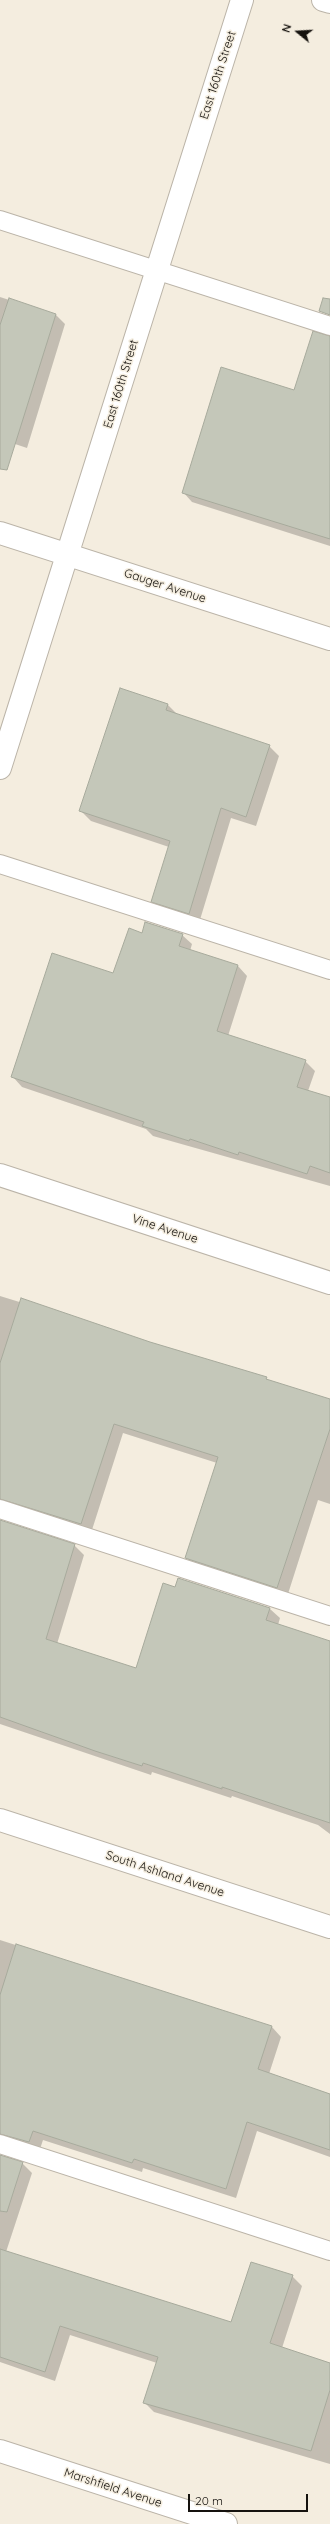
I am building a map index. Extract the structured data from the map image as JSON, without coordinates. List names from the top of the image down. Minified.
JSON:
{"streets":{"street":["East 160th Street","Gauger Avenue","Vine Avenue","South Ashland Avenue","Marshfield Avenue"]},"crossings":[["East 160th Street","Gauger Avenue"]],"scale_bar":"20 m","north":"left"}
